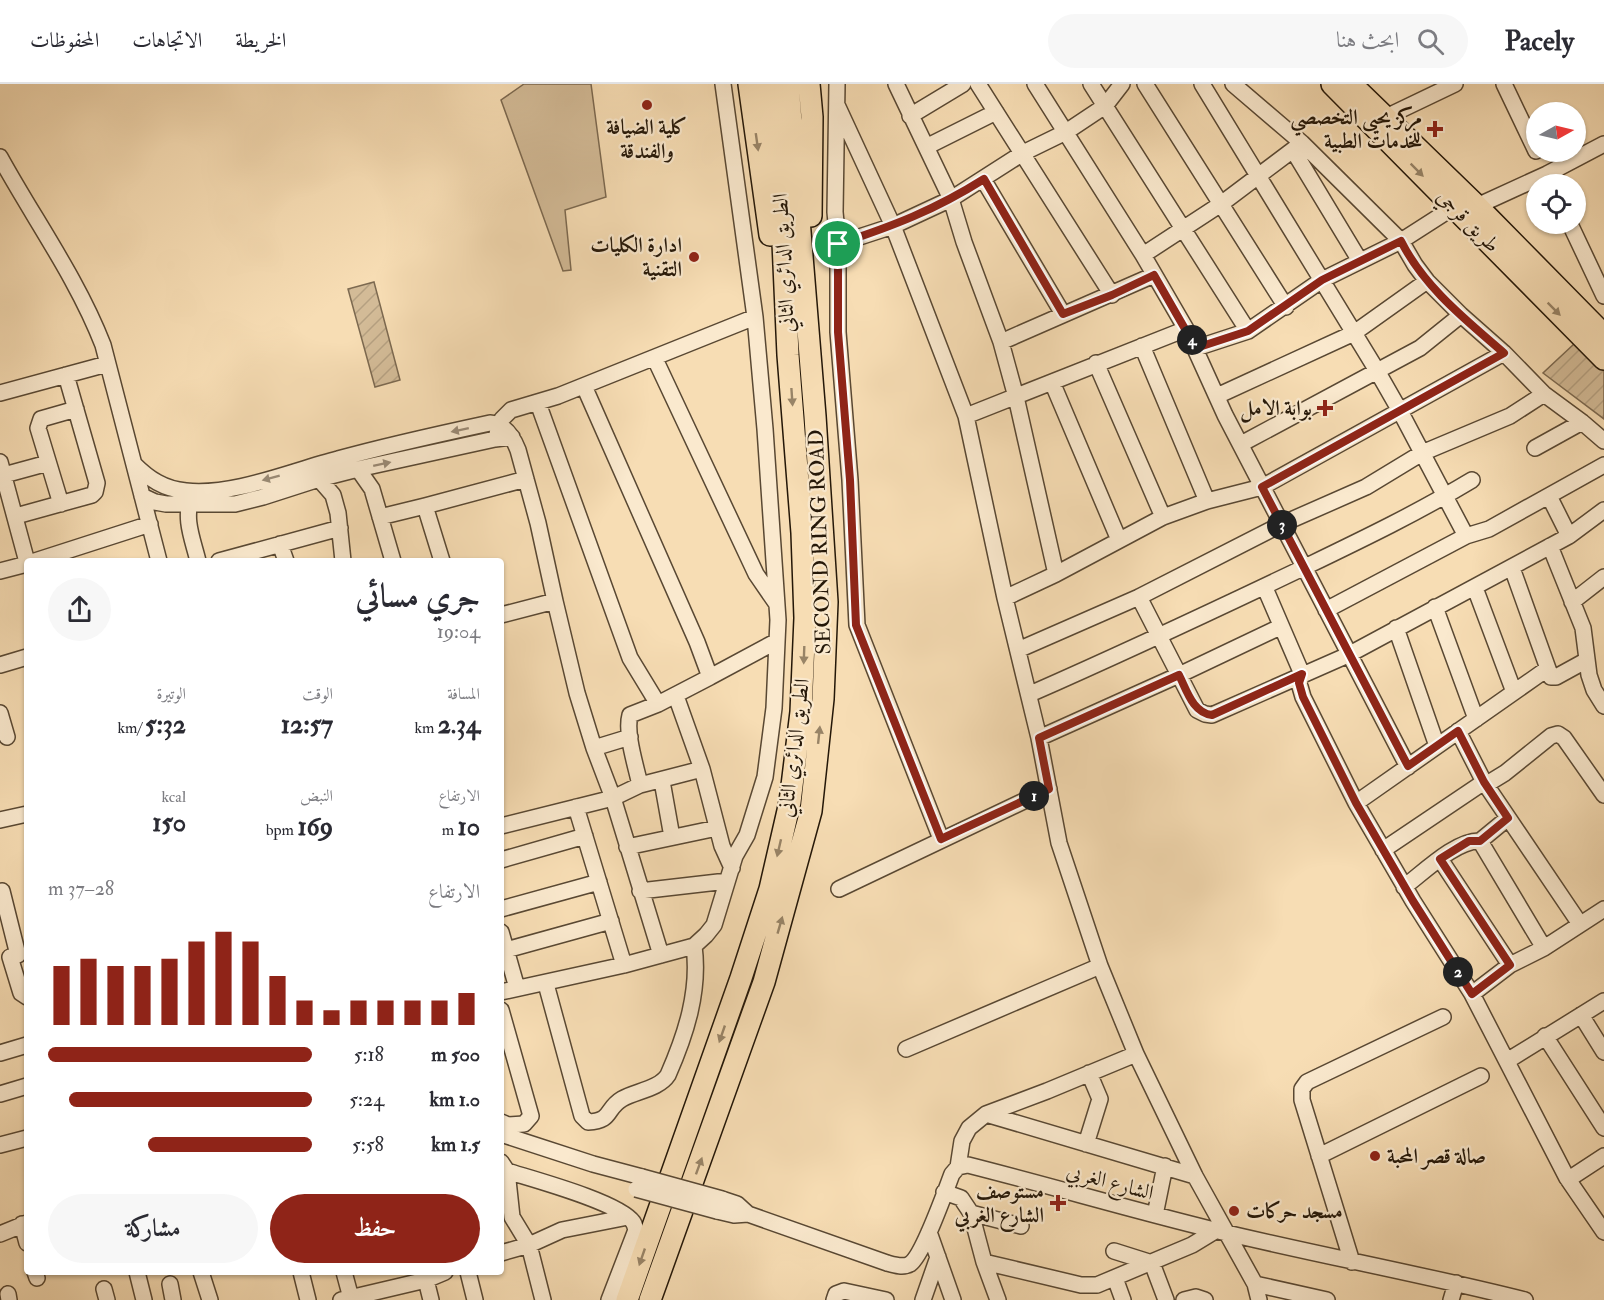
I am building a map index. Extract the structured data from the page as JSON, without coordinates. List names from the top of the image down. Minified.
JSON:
{"streets":{"highway":["طريق قرجي","الطريق الدائري الثاني","SECOND RING ROAD"],"street":["الشارع الغربي"]},"crossings":[["الطريق الدائري الثاني","SECOND RING ROAD"]],"one_way":["الطريق الدائري الثاني","SECOND RING ROAD"],"places":{"other":["كلية الضيافة والفندقة","ادارة الكليات التقنية","صالة قصر المحبة","مسجد حركات"],"health":["مركز يحيى التخصصي للخدمات الطبية","بوابة الامل","مستوصف الشارع الغربي"]},"north":"right","page":{"header":"Pacely","search":"ابحث هنا","nav":["الخريطة","الاتجاهات","المحفوظات"],"pins":["4","3","1","2"],"heading":["جري مسائي","19:04"],"stats":[["المسافة","2.34 km"],["الوقت","12:57"],["الوتيرة","5:32 /km"],["الارتفاع","10 m"],["النبض","169 bpm"],["kcal","150"]],"chart":["الارتفاع","28–37 m"],"list":[{"name":"500 m","note":"5:18"},{"name":"1.0 km","note":"5:24"},{"name":"1.5 km","note":"5:58"}],"buttons":["حفظ","مشاركة"]}}
